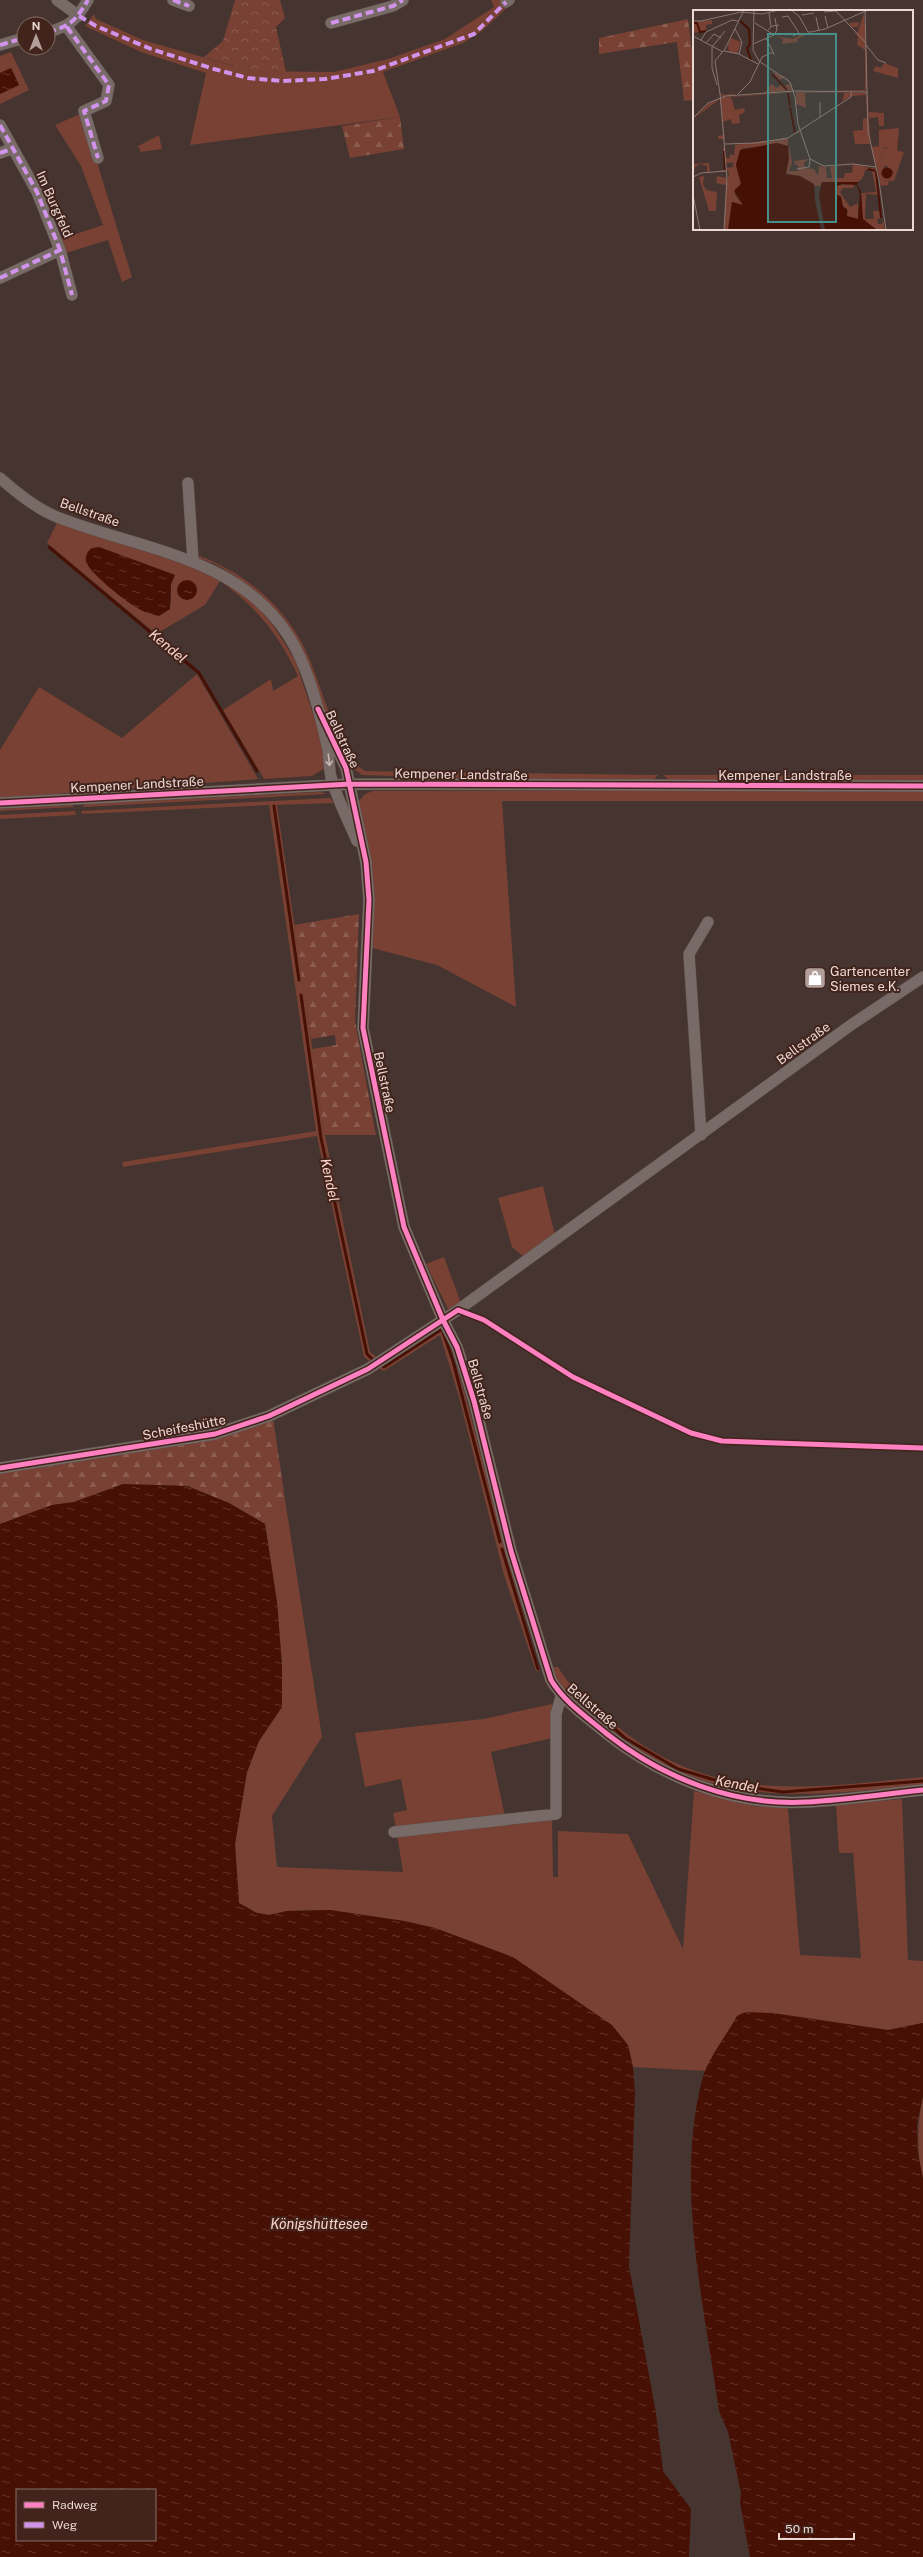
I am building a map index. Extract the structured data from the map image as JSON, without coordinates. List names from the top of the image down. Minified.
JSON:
{"streets":{"street":["Im Burgfeld","Bellstraße","Kempener Landstraße","Scheifeshütte"]},"crossings":[["Bellstraße","Kempener Landstraße"],["Bellstraße","Scheifeshütte"]],"water":["Kendel","Königshüttesee"],"places":{"shop":["Gartencenter Siemes e.K."]},"legend":["Radweg","Weg"],"scale_bar":"50 m","north":"top"}
